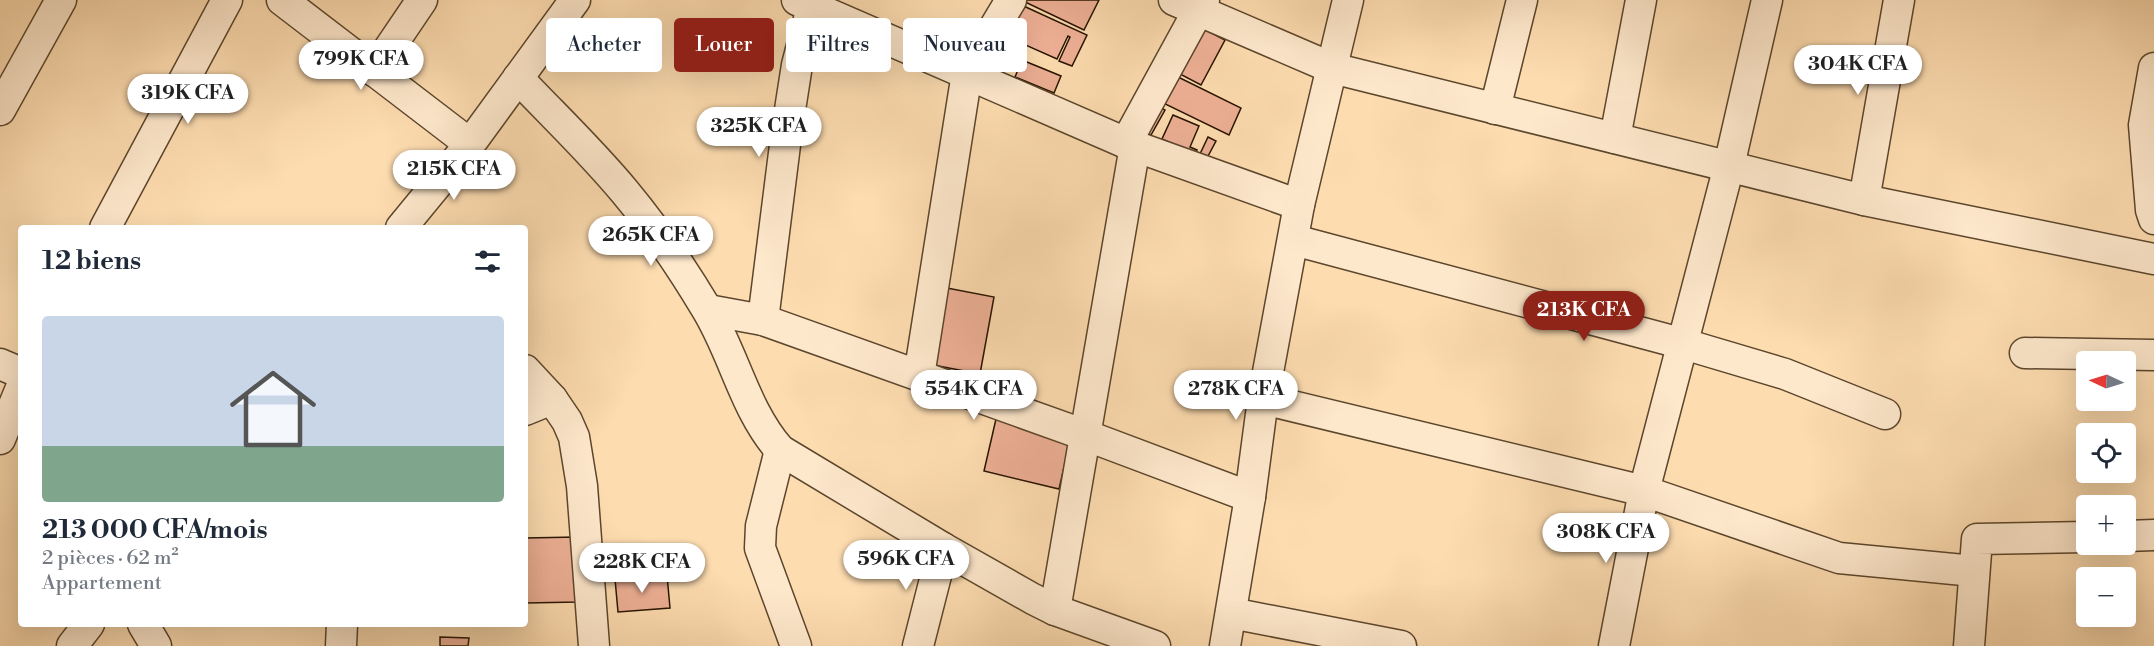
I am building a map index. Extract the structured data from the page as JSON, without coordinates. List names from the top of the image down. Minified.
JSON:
{"north":"left","page":{"chip":["Acheter","Louer","Filtres","Nouveau"],"price":["799K CFA","304K CFA","319K CFA","325K CFA","215K CFA","265K CFA","213K CFA","554K CFA","278K CFA","308K CFA","596K CFA","228K CFA"],"heading":"12 biens","list":[{"name":"213 000 CFA/mois","note":"2 pièces · 62 m² · Appartement"}],"map_buttons":["+","−"]}}
